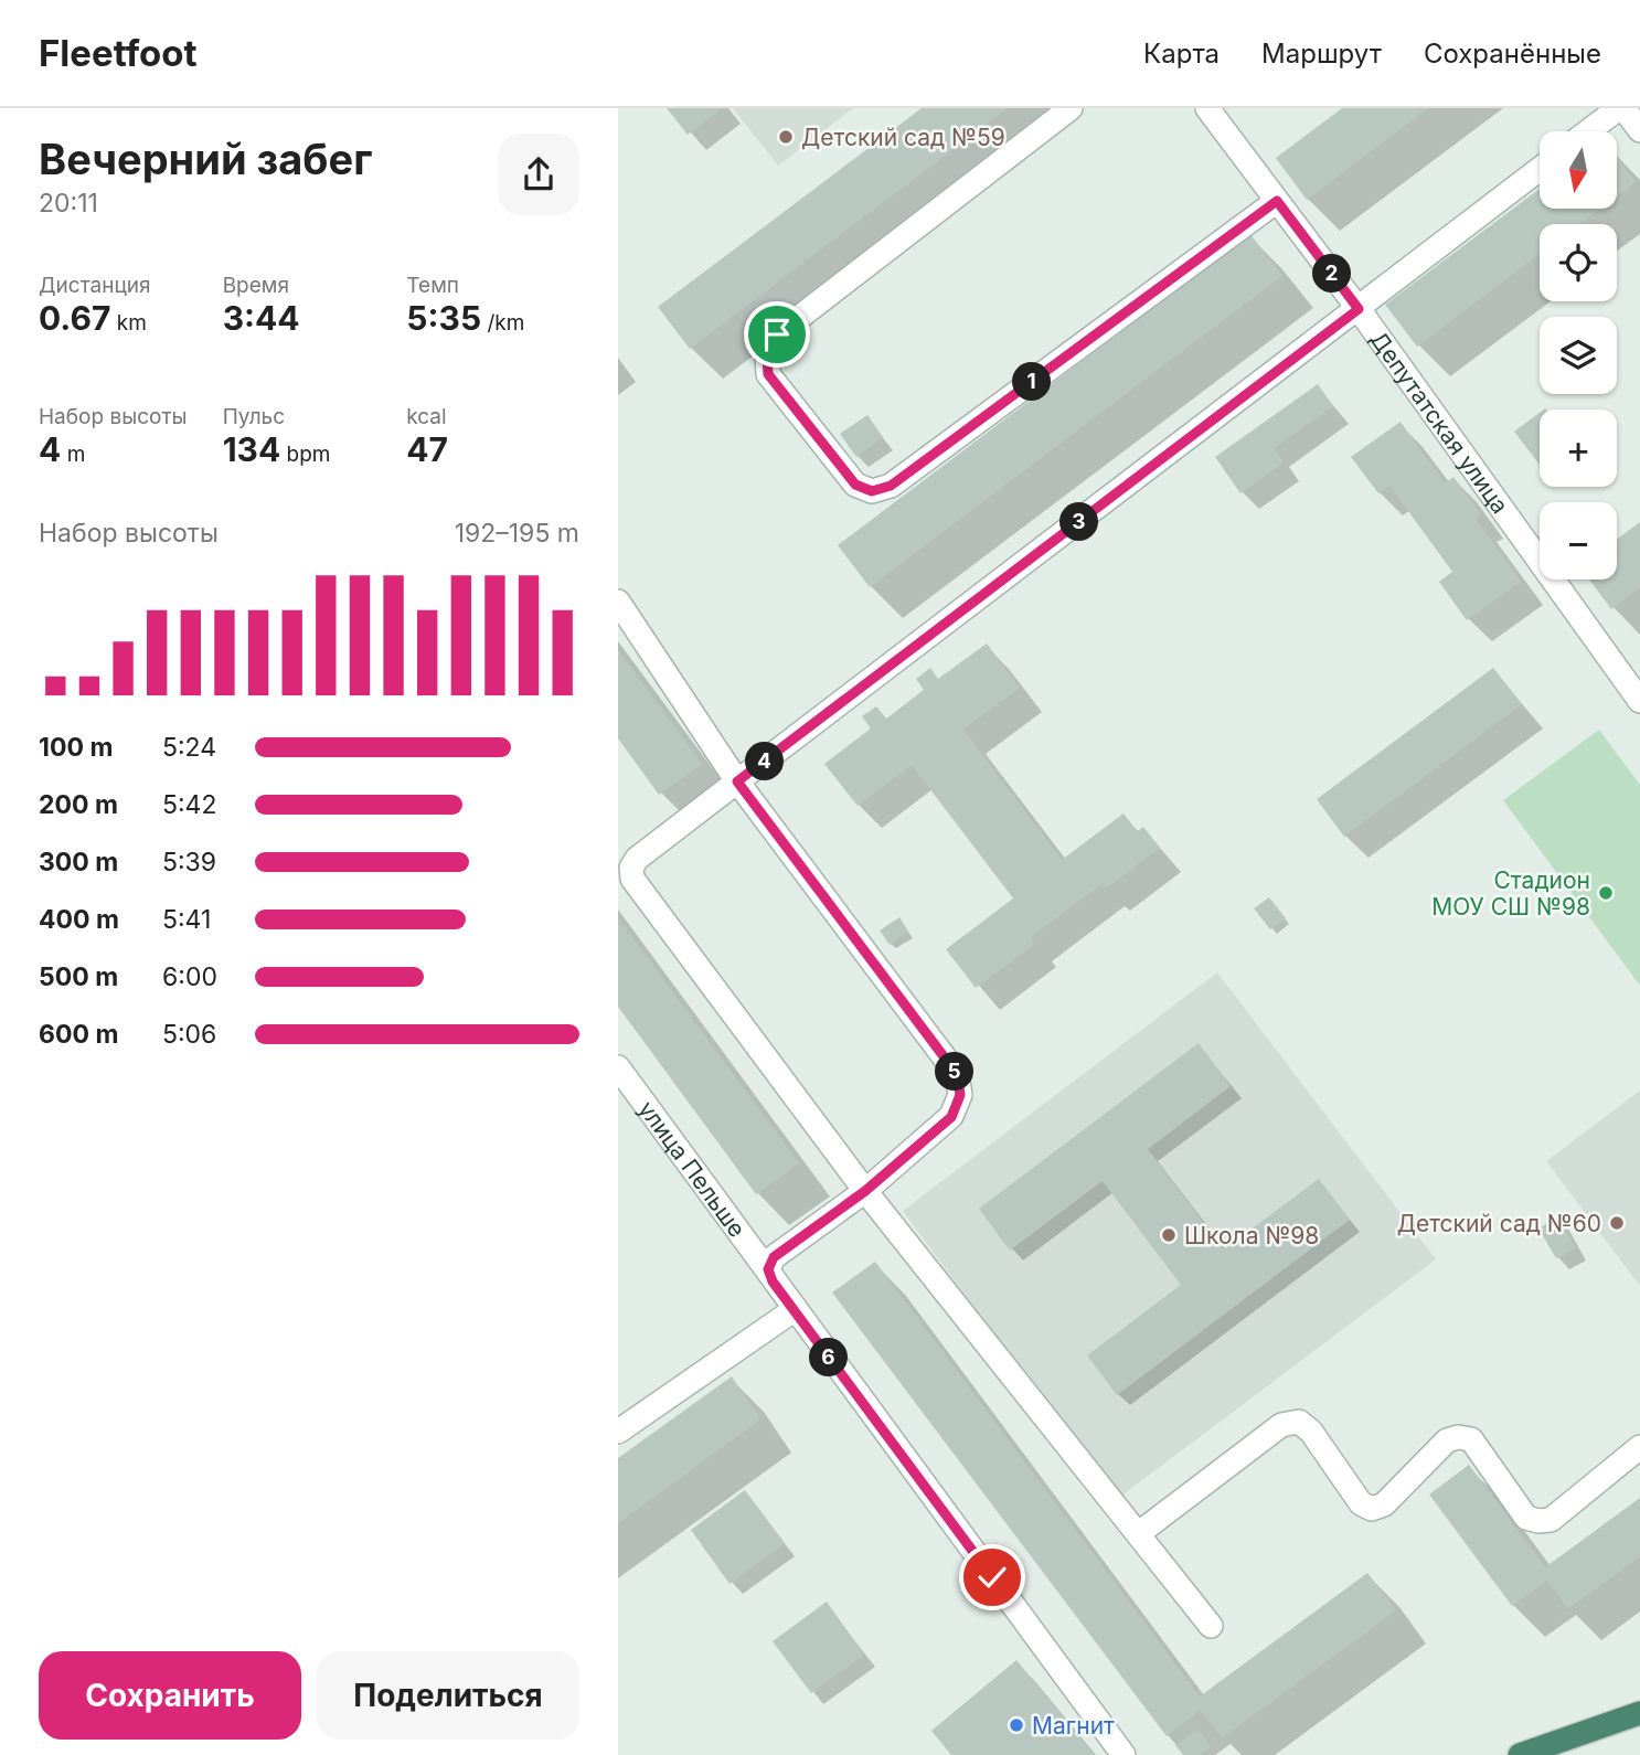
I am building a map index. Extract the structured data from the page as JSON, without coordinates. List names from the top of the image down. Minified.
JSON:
{"streets":{"street":["Депутатская улица","улица Пельше"]},"places":["Детский сад №59","Стадион МОУ СШ №98","Детский сад №60","Школа №98","Магнит"],"north":"bottom","page":{"header":"Fleetfoot","nav":["Карта","Маршрут","Сохранённые"],"heading":["Вечерний забег","20:11"],"map_buttons":["+","−"],"stats":[["Дистанция","0.67 km"],["Время","3:44"],["Темп","5:35 /km"],["Набор высоты","4 m"],["Пульс","134 bpm"],["kcal","47"]],"pins":["2","1","3","4","5","6"],"chart":["Набор высоты","192–195 m"],"list":[{"name":"100 m","note":"5:24"},{"name":"200 m","note":"5:42"},{"name":"300 m","note":"5:39"},{"name":"400 m","note":"5:41"},{"name":"500 m","note":"6:00"},{"name":"600 m","note":"5:06"}],"buttons":["Сохранить","Поделиться"]}}
